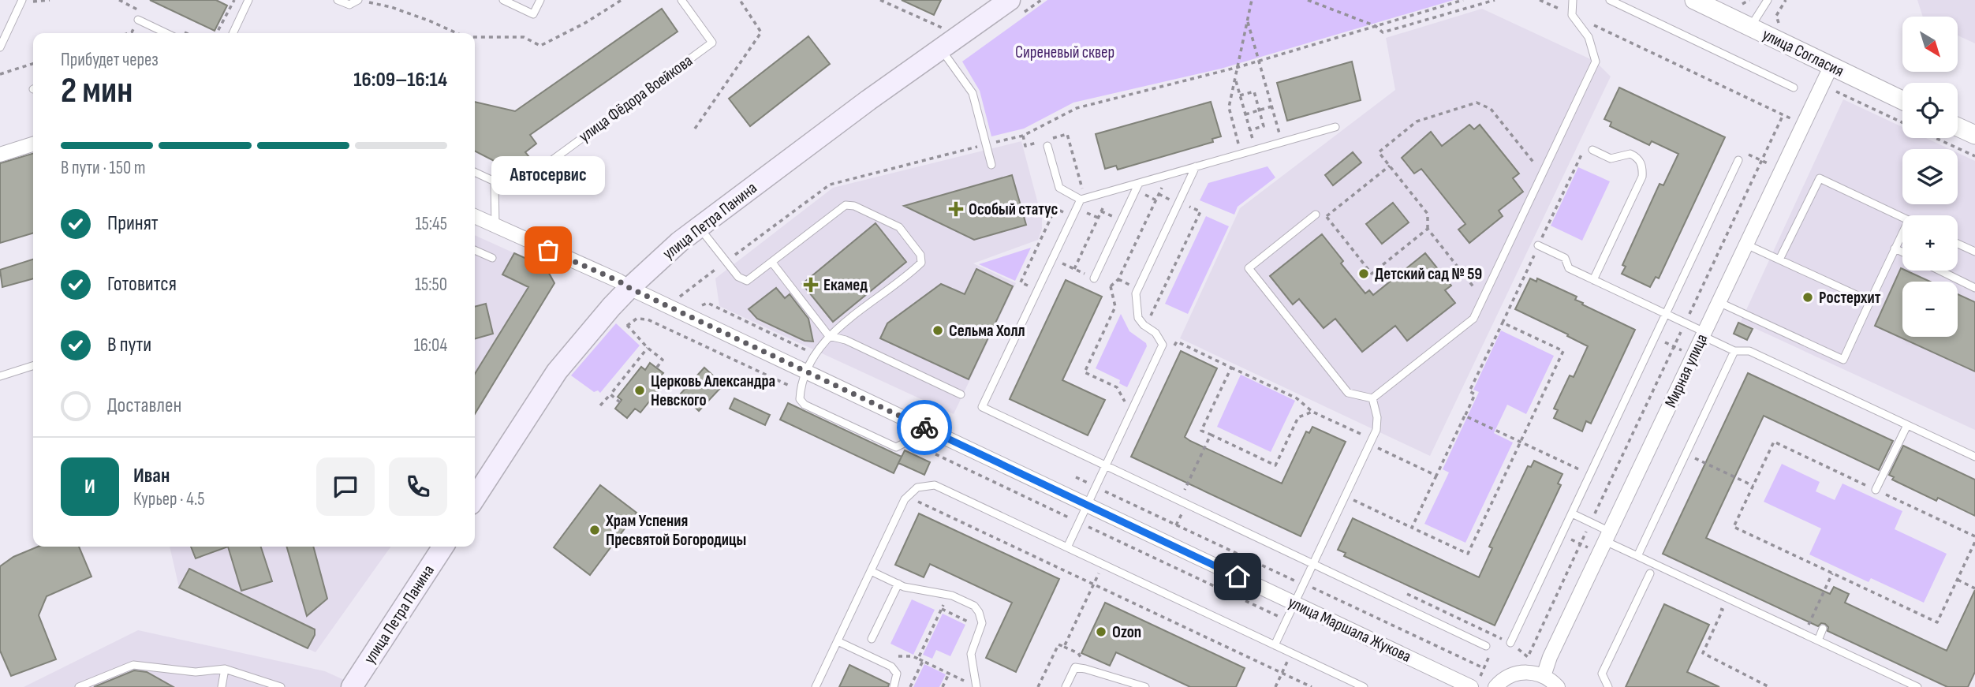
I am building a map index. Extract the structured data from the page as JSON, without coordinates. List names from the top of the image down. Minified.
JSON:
{"streets":{"main road":["улица Петра Панина"],"street":["улица Согласия","Мирная улица","улица Маршала Жукова"],"lane":["улица Фёдора Воейкова"]},"crossings":[["улица Согласия","Мирная улица"],["улица Петра Панина","улица Маршала Жукова"]],"parks":["Сиреневый сквер"],"places":{"health":["Особый статус","Екамед"],"other":["Автосервис","Детский сад № 59","Ростерхит","Сельма Холл","Церковь Александра Невского","Храм Успения Пресвятой Богородицы","Ozon"]},"north":"bottom right","page":{"map_buttons":["+","−"],"heading":["2 мин","Прибудет через","16:09–16:14"],"panel":["Иван","Курьер · 4.5"],"bar":"В пути · 150 m","bubble":"Автосервис","list":[["Принят","15:45"],["Готовится","15:50"],["В пути","16:04"],"Доставлен"],"round":"И"}}
